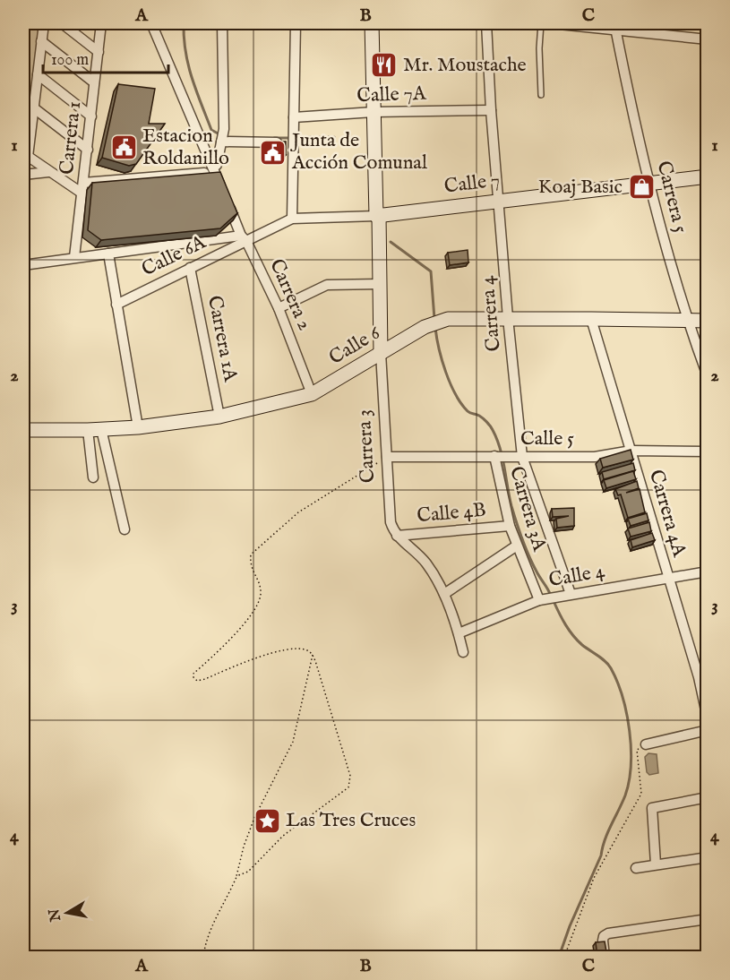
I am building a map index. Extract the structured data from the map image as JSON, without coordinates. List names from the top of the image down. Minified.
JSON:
{"streets":{"street":["Calle 7A","Carrera 1","Calle 7","Carrera 5","Calle 6A","Carrera 2","Carrera 4","Carrera 1A","Calle 6","Calle 5","Carrera 3","Carrera 3A","Calle 4B","Carrera 4A","Calle 4"]},"crossings":[["Calle 7A","Carrera 4"],["Calle 7A","Carrera 3"],["Carrera 1","Calle 7"],["Calle 7","Carrera 5"],["Calle 7","Calle 6A"],["Calle 7","Carrera 2"],["Calle 7","Carrera 4"],["Calle 7","Carrera 3"],["Carrera 5","Calle 6"],["Calle 6A","Carrera 2"],["Calle 6A","Carrera 1A"],["Carrera 2","Calle 6"],["Carrera 4","Calle 6"],["Carrera 4","Calle 5"],["Carrera 4","Calle 4"],["Carrera 1A","Calle 6"],["Calle 6","Carrera 3"],["Calle 6","Carrera 4A"],["Calle 5","Carrera 3"],["Calle 5","Carrera 3A"],["Calle 5","Carrera 4A"],["Carrera 3","Calle 4B"],["Carrera 3A","Calle 4B"],["Carrera 3A","Calle 4"],["Carrera 4A","Calle 4"]],"places":{"restaurant":["Mr. Moustache"],"public building":["Estacion Roldanillo","Junta de Acción Comunal"],"shop":["Koaj Basic"],"place":["Las Tres Cruces"]},"scale_bar":"100 m","north":"left","grid":{"columns":["A","B","C"],"rows":["1","2","3","4"]}}
